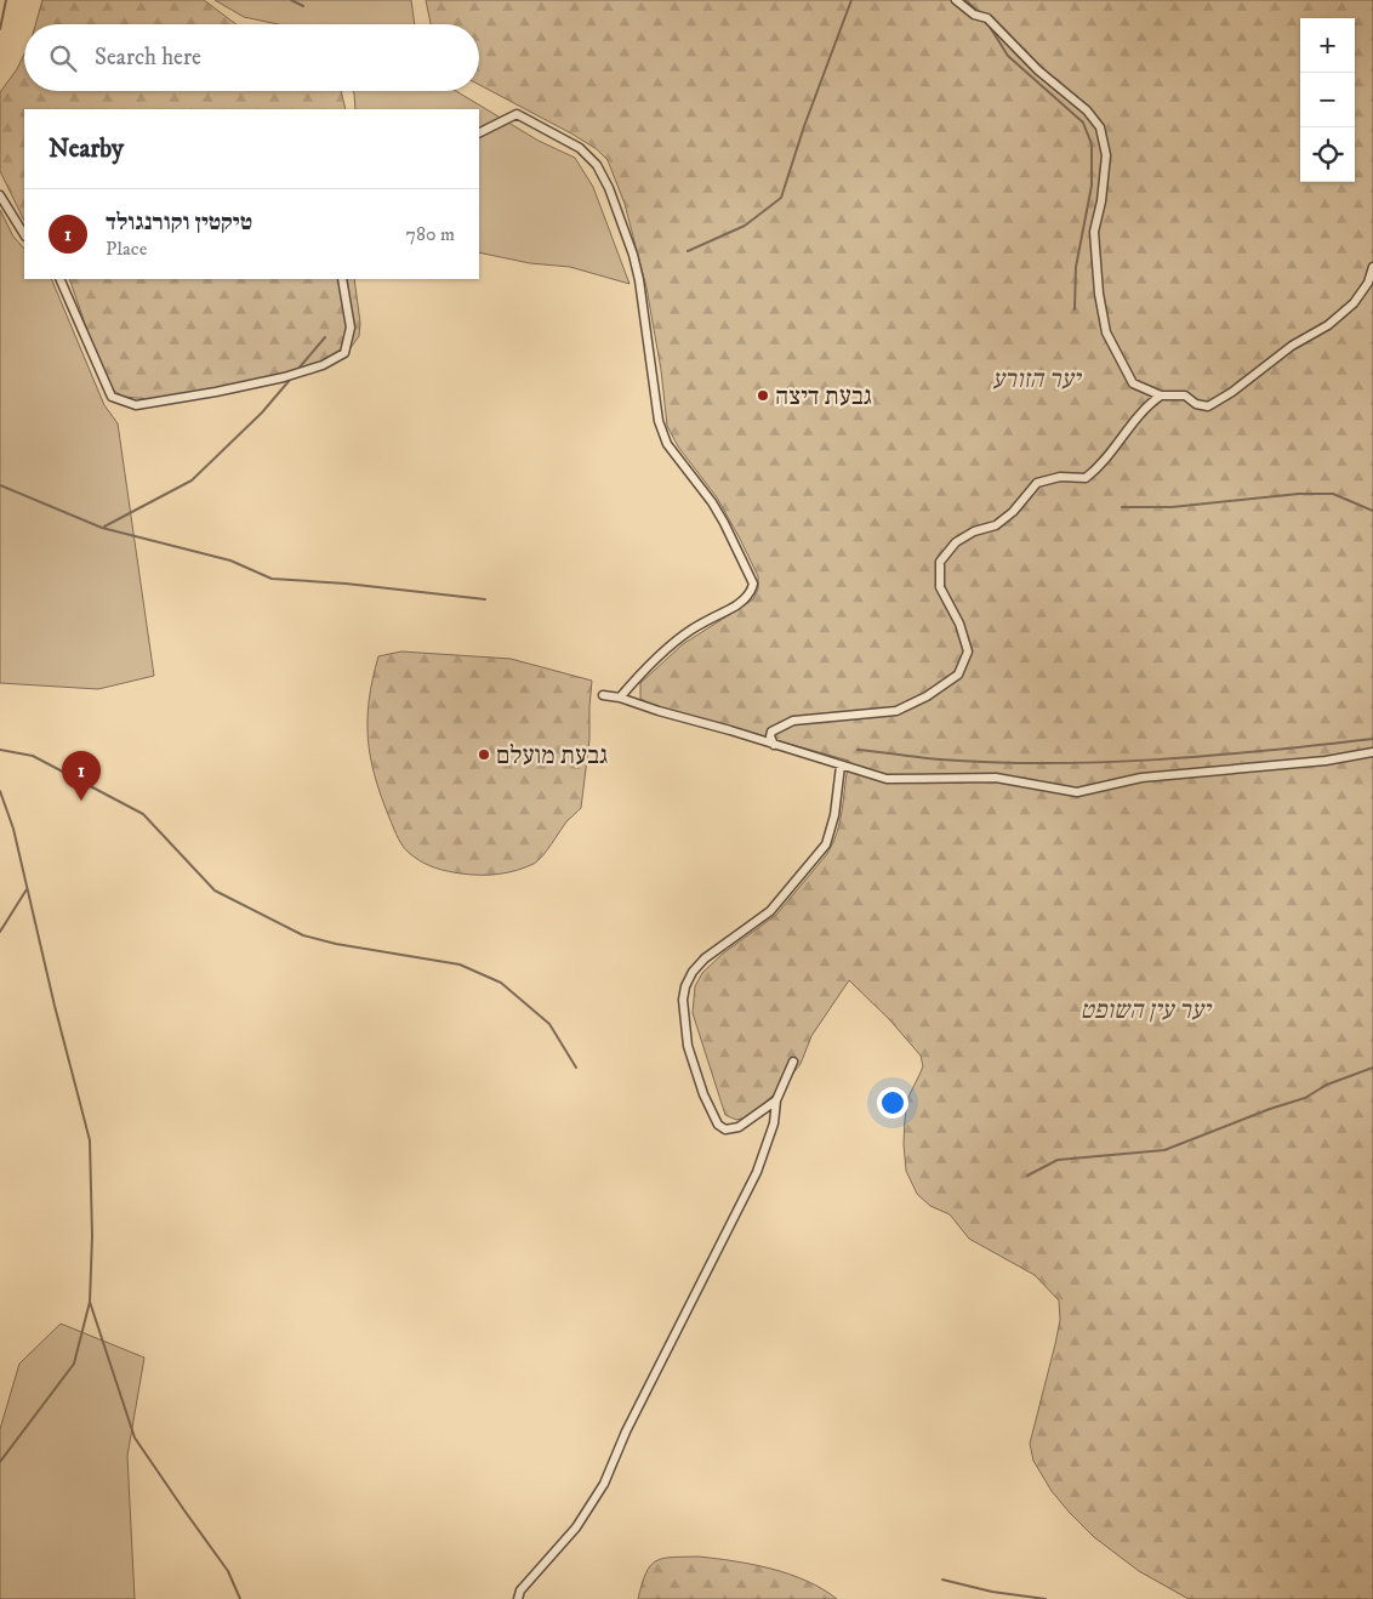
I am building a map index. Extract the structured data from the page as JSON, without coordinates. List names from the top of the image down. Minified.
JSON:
{"parks":["יער הזורע","יער עין השופט"],"places":["גבעת דיצה","גבעת מועלם"],"page":{"map_buttons":["+","−"],"search":"Search here","heading":"Nearby","list":[{"mark":"1","name":"טיקטין וקורנגולד","note":"Place","value":"780 m"}],"pins":"1"}}
